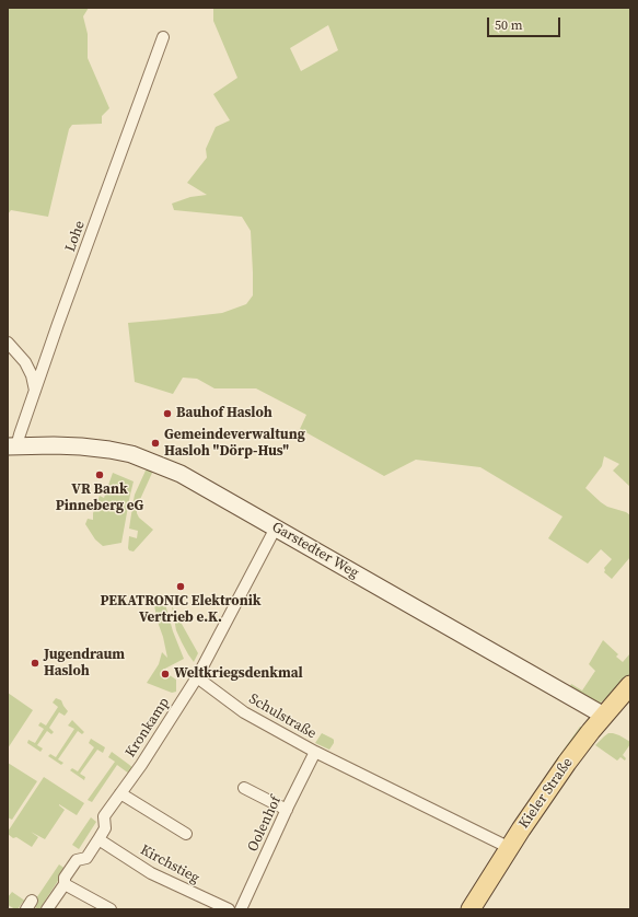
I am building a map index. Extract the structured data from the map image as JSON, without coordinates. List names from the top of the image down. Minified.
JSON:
{"streets":{"main road":["Garstedter Weg","Kieler Straße"],"street":["Lohe","Schulstraße","Kronkamp","Oolenhof","Kirchstieg"]},"crossings":[["Lohe","Garstedter Weg"],["Garstedter Weg","Kieler Straße"],["Schulstraße","Kronkamp"],["Schulstraße","Kieler Straße"],["Schulstraße","Oolenhof"],["Kronkamp","Kirchstieg"]],"places":["Bauhof Hasloh","Gemeindeverwaltung Hasloh \"Dörp-Hus\"","VR Bank Pinneberg eG","PEKATRONIC Elektronik Vertrieb e.K.","Jugendraum Hasloh","Weltkriegsdenkmal"],"scale_bar":"50 m"}
